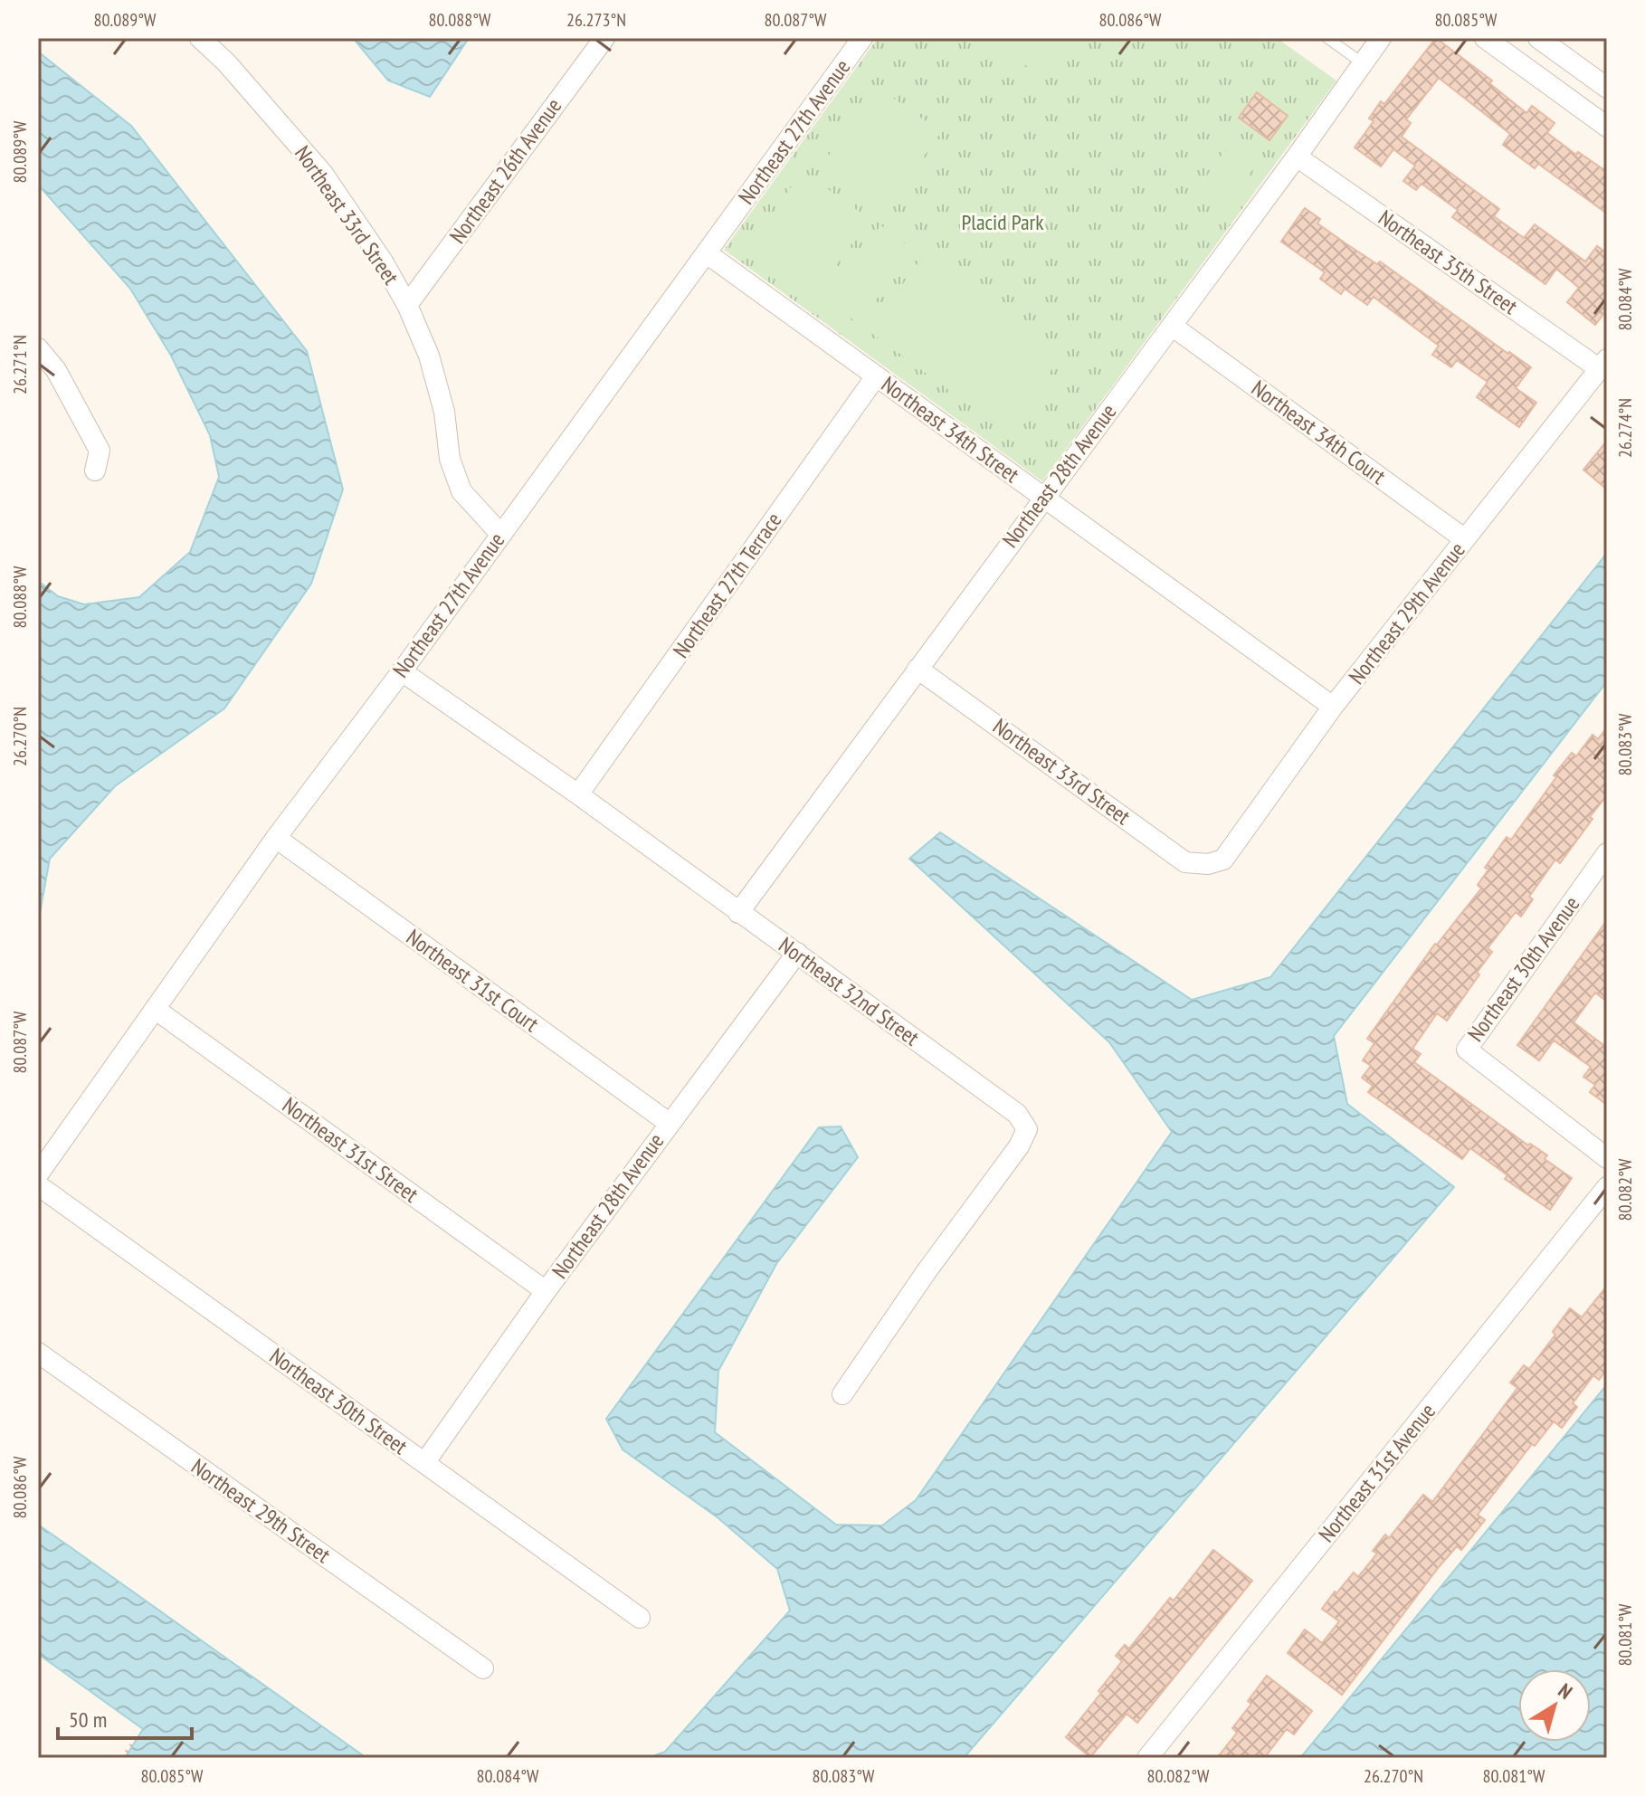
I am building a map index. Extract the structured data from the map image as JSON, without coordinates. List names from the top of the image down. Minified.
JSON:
{"streets":{"street":["Northeast 27th Avenue","Northeast 26th Avenue","Northeast 33rd Street","Northeast 35th Street","Northeast 34th Street","Northeast 34th Court","Northeast 28th Avenue","Northeast 27th Terrace","Northeast 29th Avenue","Northeast 30th Avenue","Northeast 31st Court","Northeast 32nd Street","Northeast 31st Street","Northeast 30th Street","Northeast 31st Avenue","Northeast 29th Street"]},"crossings":[["Northeast 27th Avenue","Northeast 33rd Street"],["Northeast 27th Avenue","Northeast 34th Street"],["Northeast 27th Avenue","Northeast 31st Court"],["Northeast 27th Avenue","Northeast 32nd Street"],["Northeast 27th Avenue","Northeast 31st Street"],["Northeast 26th Avenue","Northeast 33rd Street"],["Northeast 33rd Street","Northeast 28th Avenue"],["Northeast 33rd Street","Northeast 29th Avenue"],["Northeast 35th Street","Northeast 28th Avenue"],["Northeast 35th Street","Northeast 29th Avenue"],["Northeast 34th Street","Northeast 28th Avenue"],["Northeast 34th Street","Northeast 27th Terrace"],["Northeast 34th Street","Northeast 29th Avenue"],["Northeast 34th Court","Northeast 28th Avenue"],["Northeast 34th Court","Northeast 29th Avenue"],["Northeast 28th Avenue","Northeast 31st Court"],["Northeast 28th Avenue","Northeast 32nd Street"],["Northeast 28th Avenue","Northeast 31st Street"],["Northeast 28th Avenue","Northeast 30th Street"],["Northeast 27th Terrace","Northeast 32nd Street"]],"parks":["Placid Park"],"scale_bar":"50 m","north":"top right","coordinates":["80.089°W","80.088°W","26.273°N","80.087°W","80.086°W","80.085°W","80.084°W","26.271°N","26.274°N","26.270°N","80.083°W","80.082°W","80.081°W"]}
